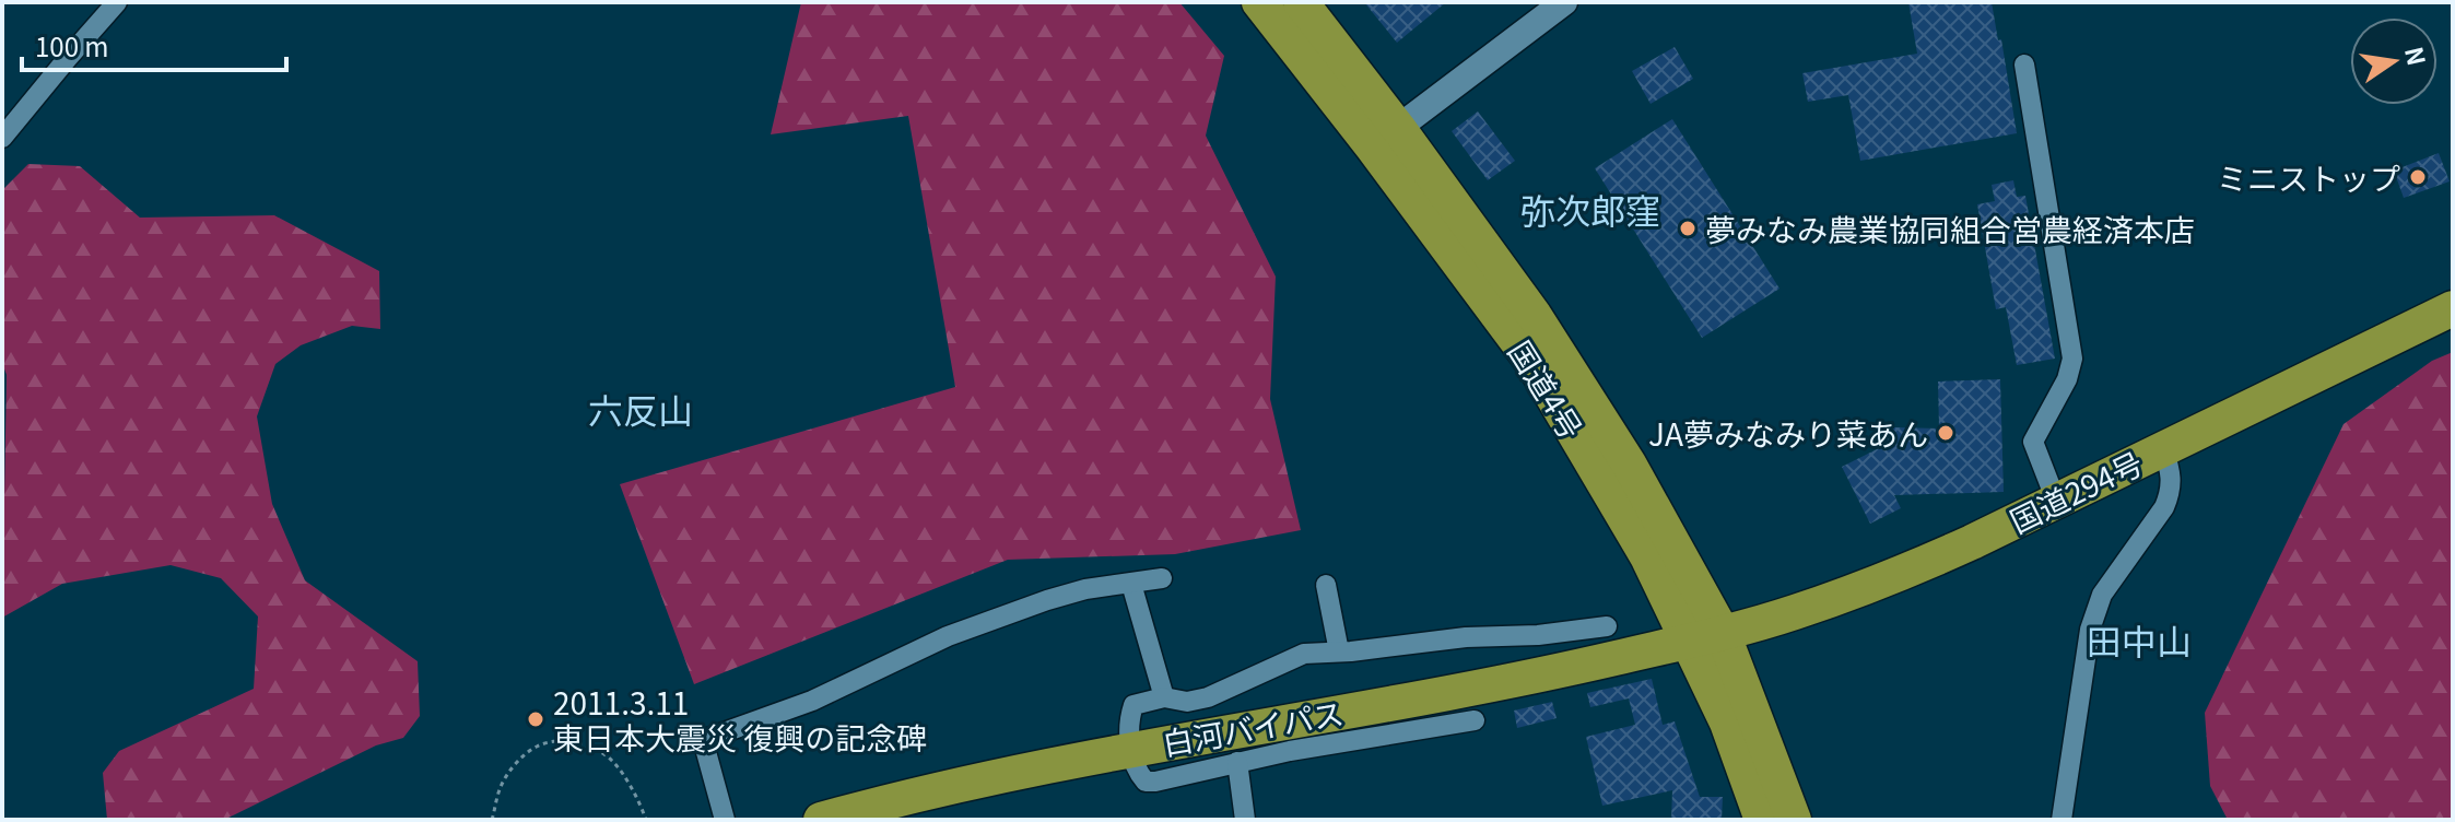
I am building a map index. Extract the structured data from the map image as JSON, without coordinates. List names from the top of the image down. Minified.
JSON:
{"streets":{"highway":["国道4号","国道294号","白河バイパス"]},"crossings":[["国道4号","国道294号"],["国道4号","白河バイパス"],["国道294号","白河バイパス"]],"districts":["弥次郎窪","六反山","田中山"],"places":["ミニストップ","夢みなみ農業協同組合営農経済本店","JA夢みなみり菜あん","2011.3.11 東日本大震災 復興の記念碑"],"scale_bar":"100 m","north":"right"}
